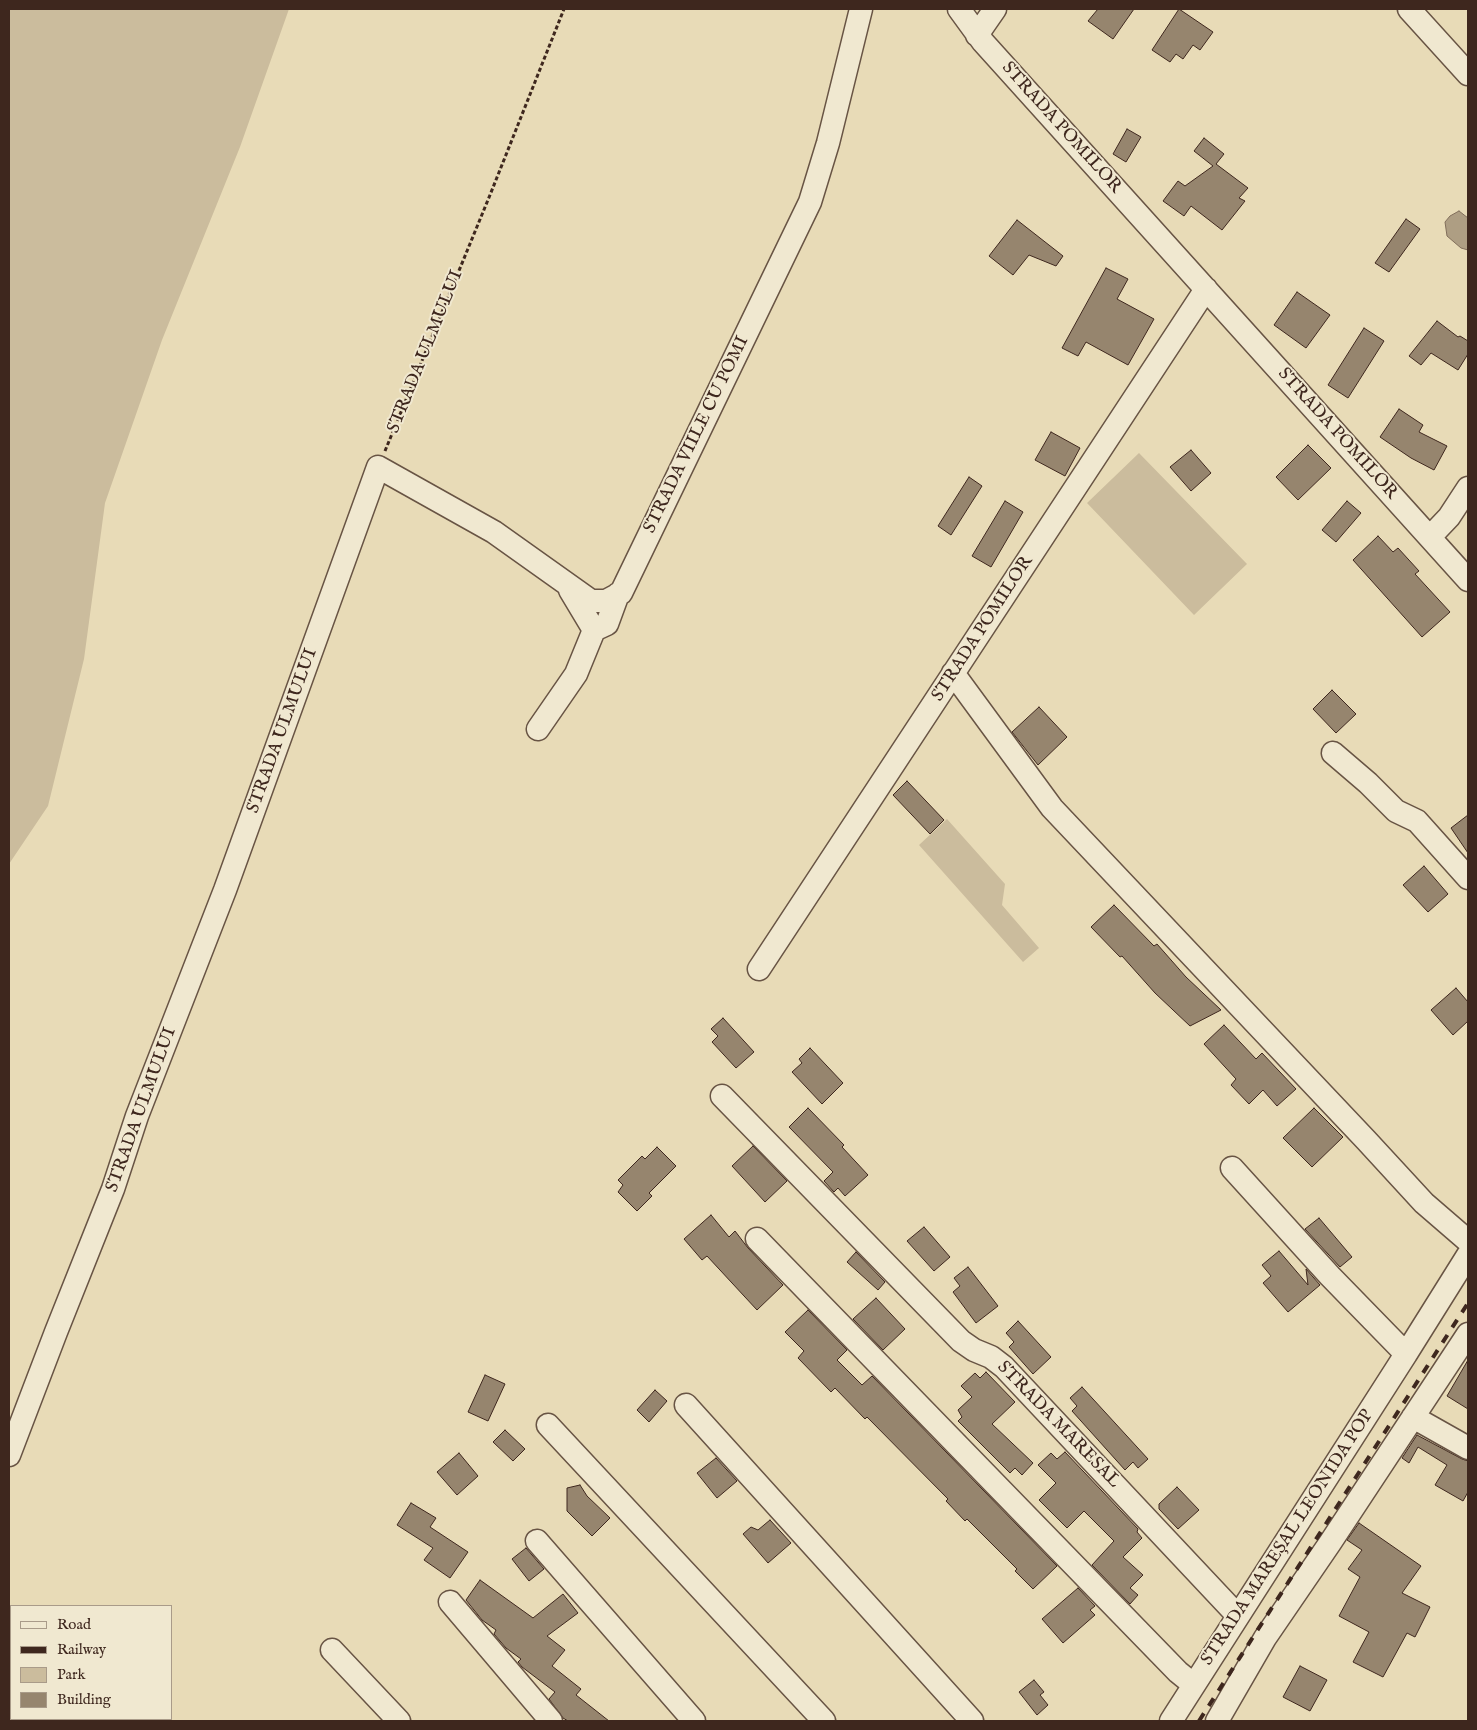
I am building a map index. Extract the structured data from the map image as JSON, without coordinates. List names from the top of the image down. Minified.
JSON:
{"streets":{"street":["STRADA POMILOR","STRADA ULMULUI","STRADA VIILE CU POMI","STRADA MARESAL","STRADA MAREȘAL LEONIDA POP"]},"crossings":[["STRADA MARESAL","STRADA MAREȘAL LEONIDA POP"]],"legend":["Road","Railway","Park","Building"]}
